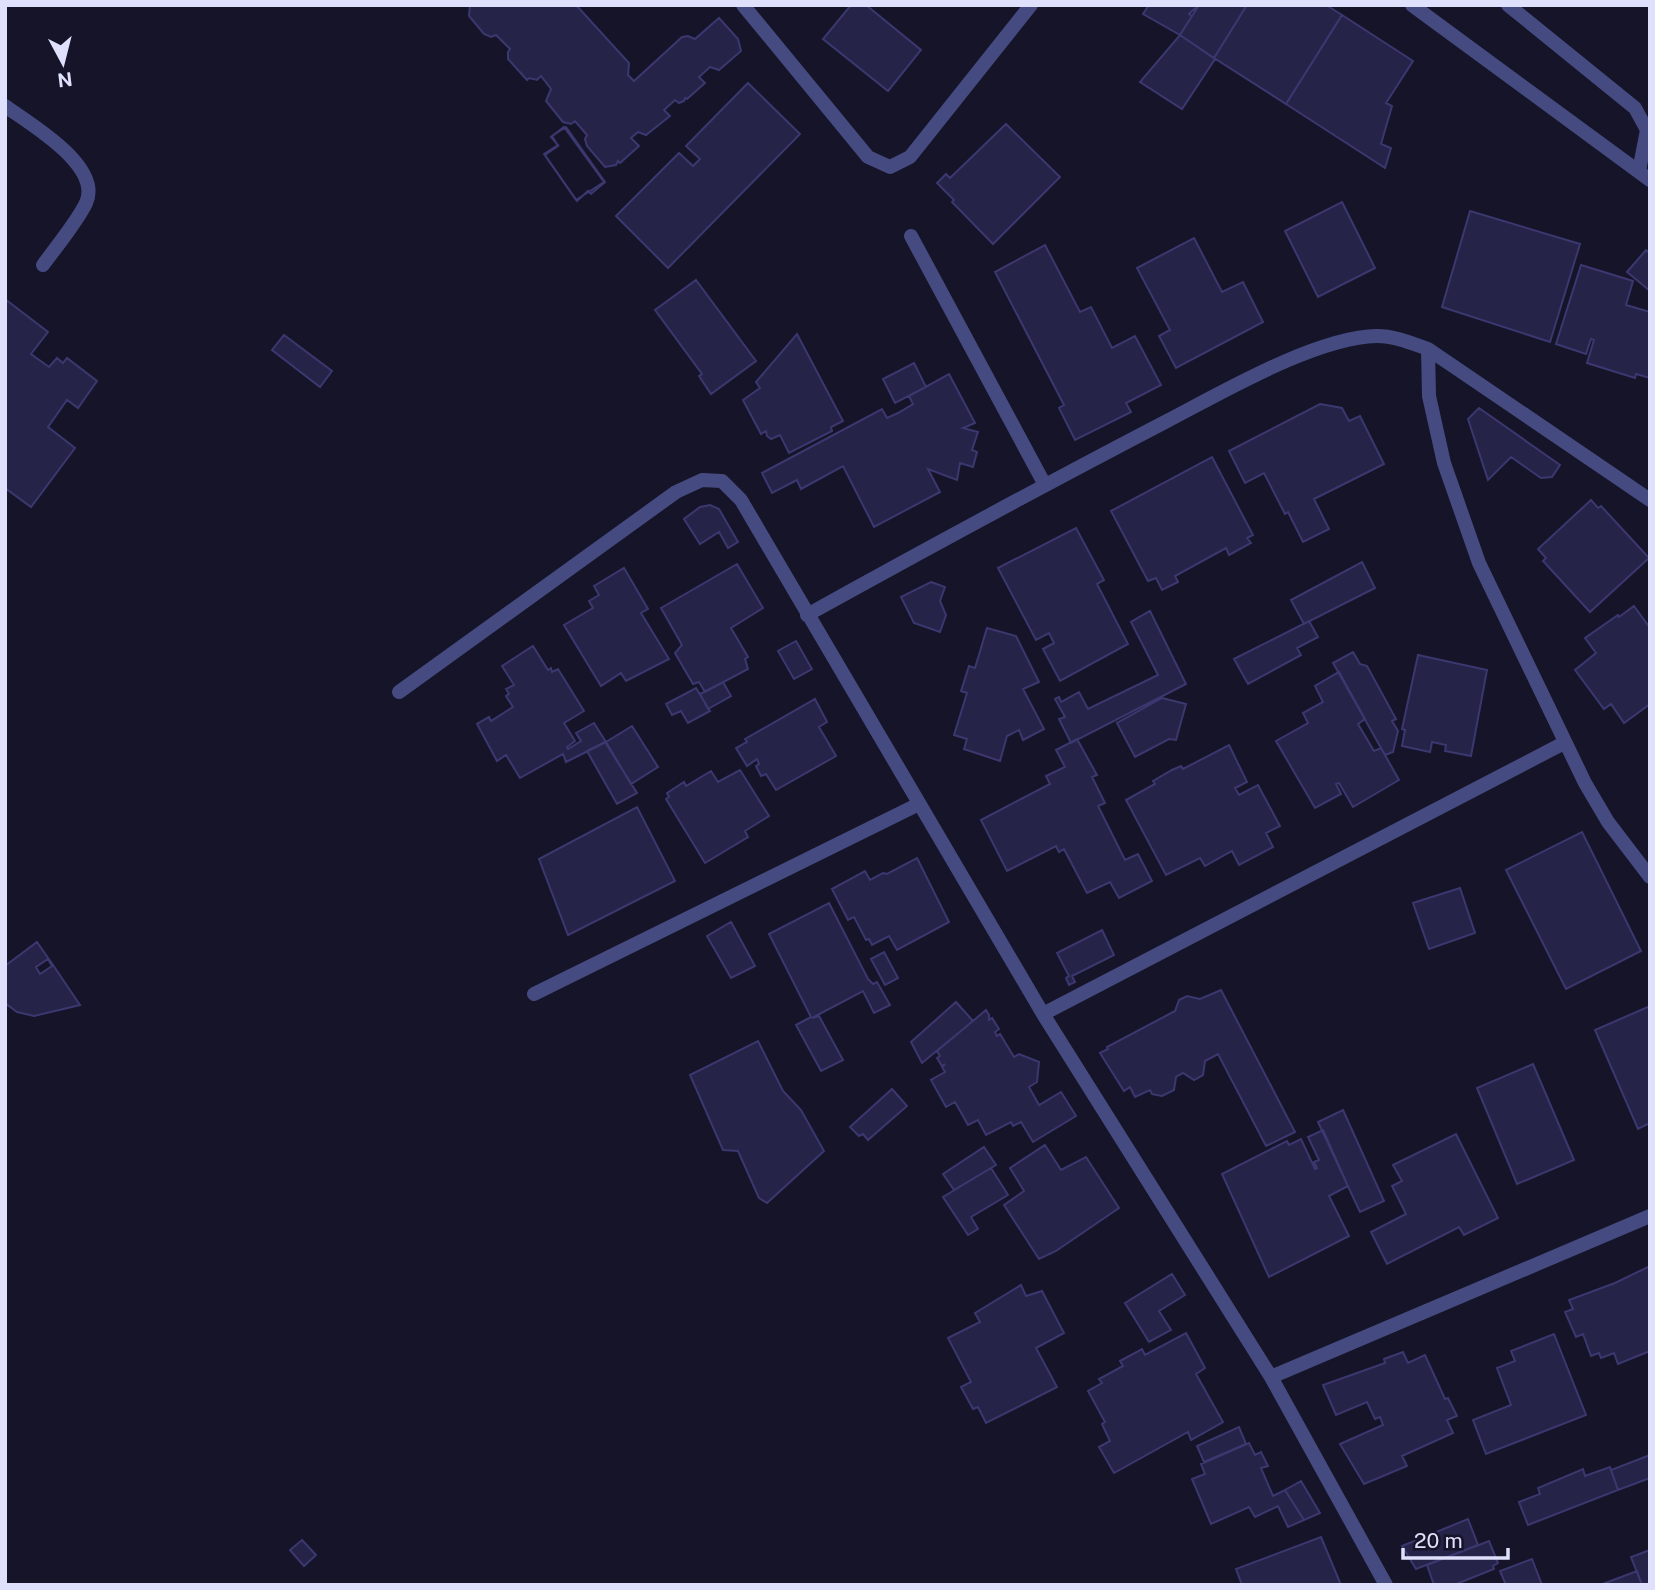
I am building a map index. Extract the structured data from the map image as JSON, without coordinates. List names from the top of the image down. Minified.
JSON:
{"scale_bar":"20 m","north":"bottom"}
